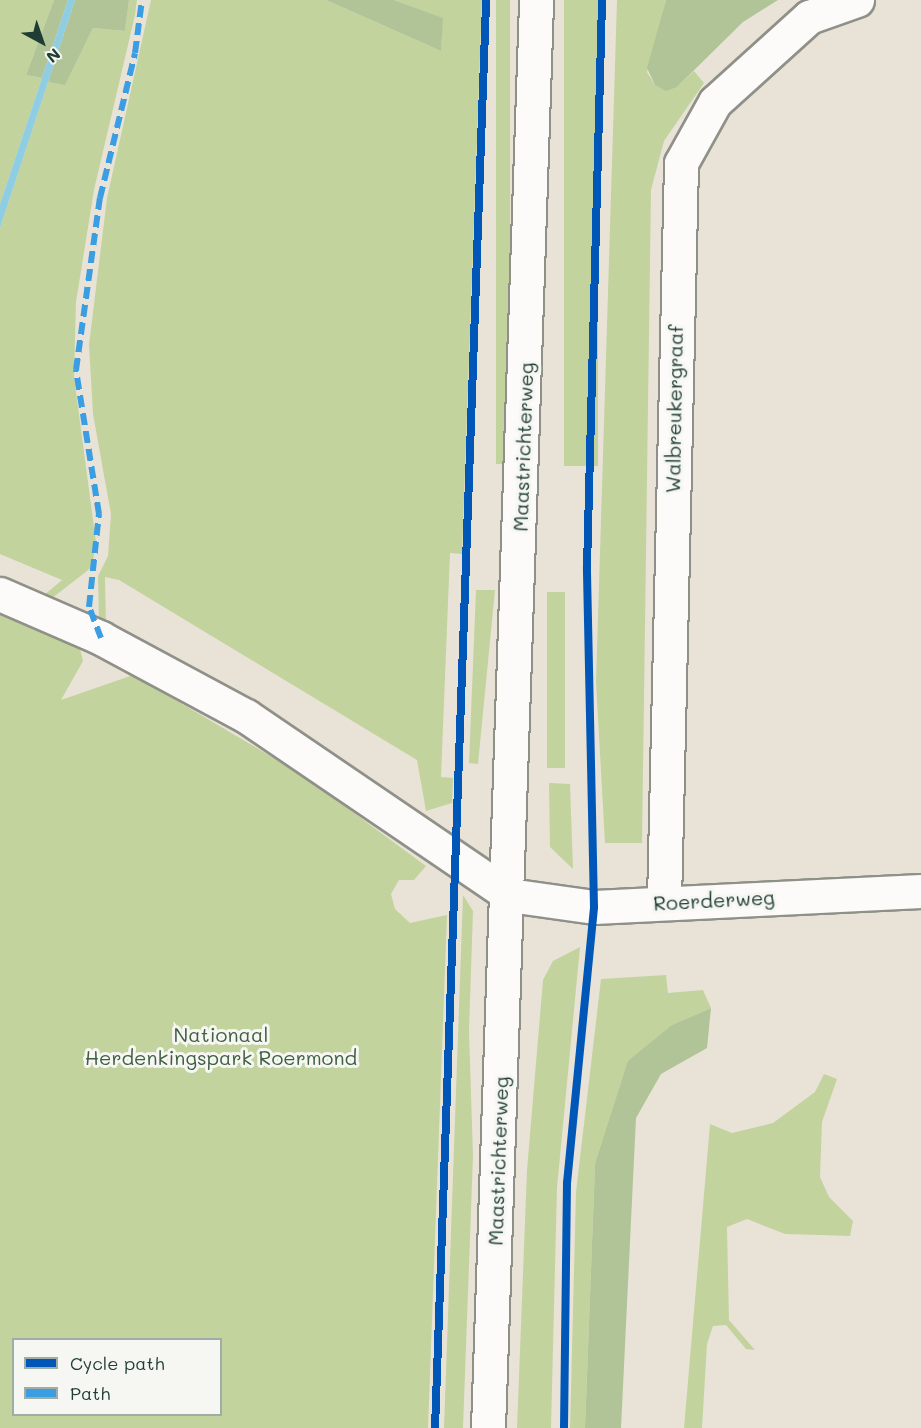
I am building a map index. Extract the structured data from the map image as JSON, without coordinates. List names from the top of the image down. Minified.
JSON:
{"streets":{"street":["Walbreukergraaf","Maastrichterweg","Roerderweg"]},"crossings":[["Walbreukergraaf","Roerderweg"],["Maastrichterweg","Roerderweg"]],"parks":["Nationaal Herdenkingspark Roermond"],"legend":["Cycle path","Path"],"north":"bottom right"}
